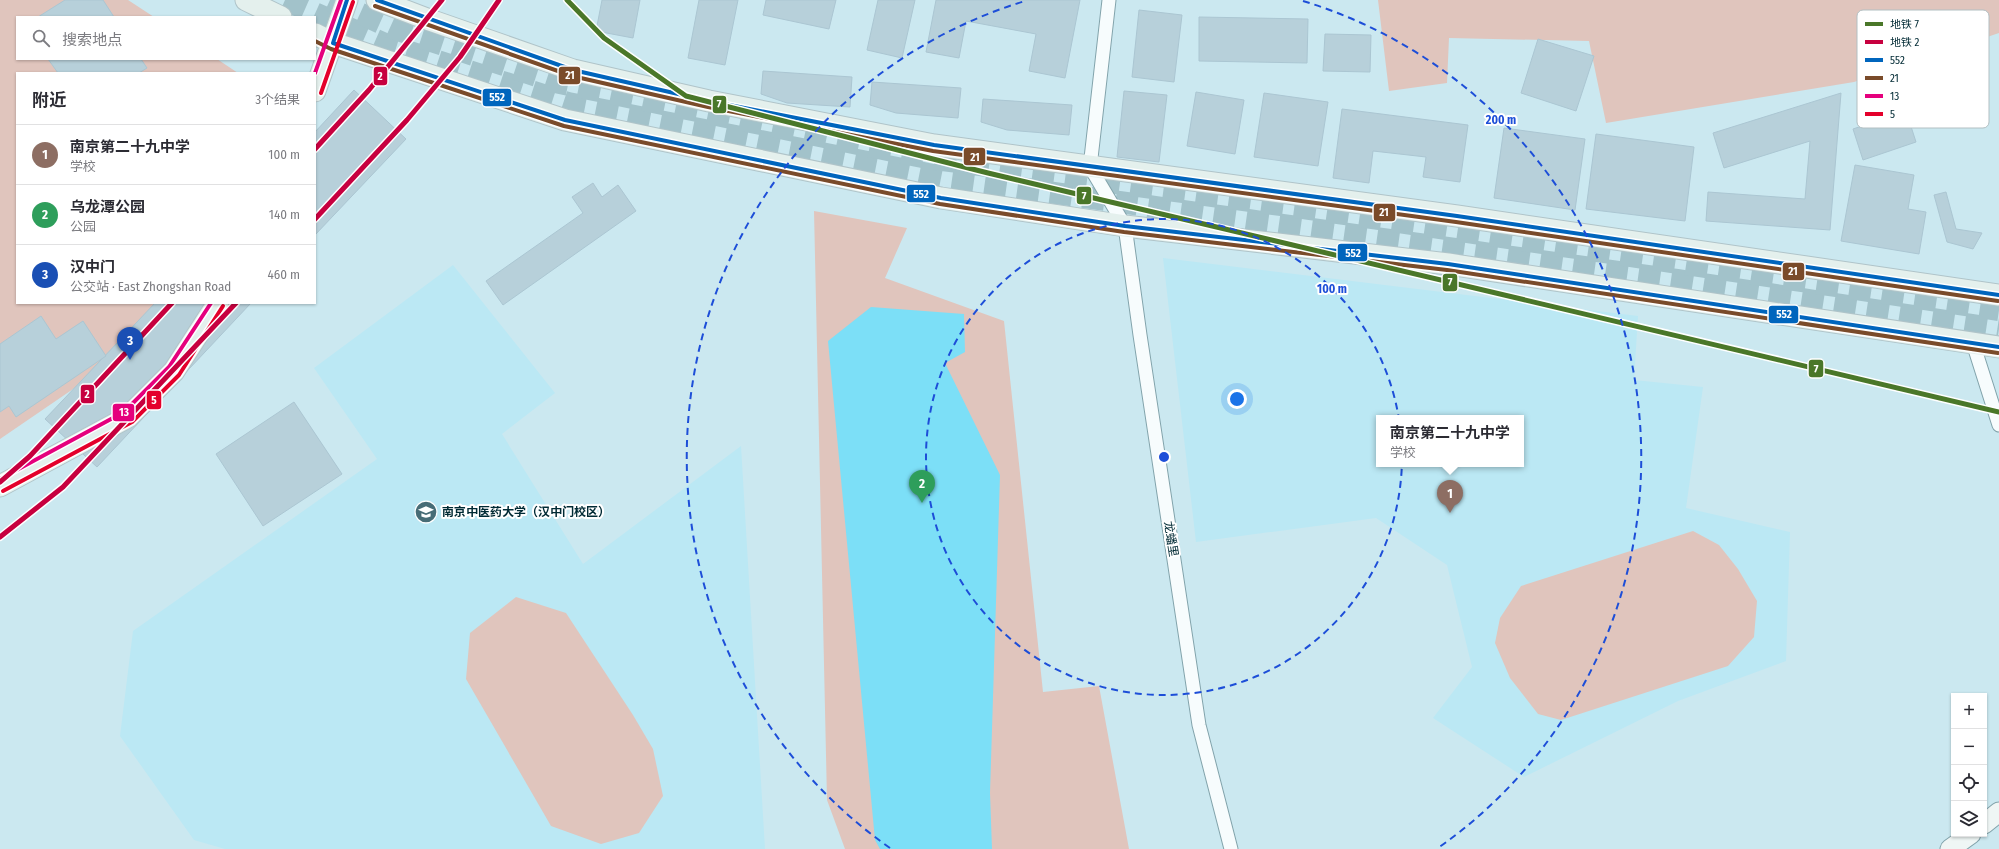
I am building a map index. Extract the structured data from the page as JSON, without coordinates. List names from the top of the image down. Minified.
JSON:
{"streets":{"street":["龙蟠里"]},"places":{"school or university":["南京中医药大学（汉中门校区）"]},"lines":["metro line 7","metro line 2","transit line 552","transit line 13","transit line 5","transit line 21"],"legend":["地铁 7","地铁 2","552","21","13","5"],"page":{"search":"搜索地点","heading":["附近","3个结果"],"list":[{"mark":"1","name":"南京第二十九中学","note":"学校","value":"100 m"},{"mark":"2","name":"乌龙潭公园","note":"公园","value":"140 m"},{"mark":"3","name":"汉中门","note":"公交站 · East Zhongshan Road","value":"460 m"}],"pins":["3","2","1"],"popup":["南京第二十九中学","学校"],"map_buttons":["+","−"]},"rings":["200 m","100 m"]}
